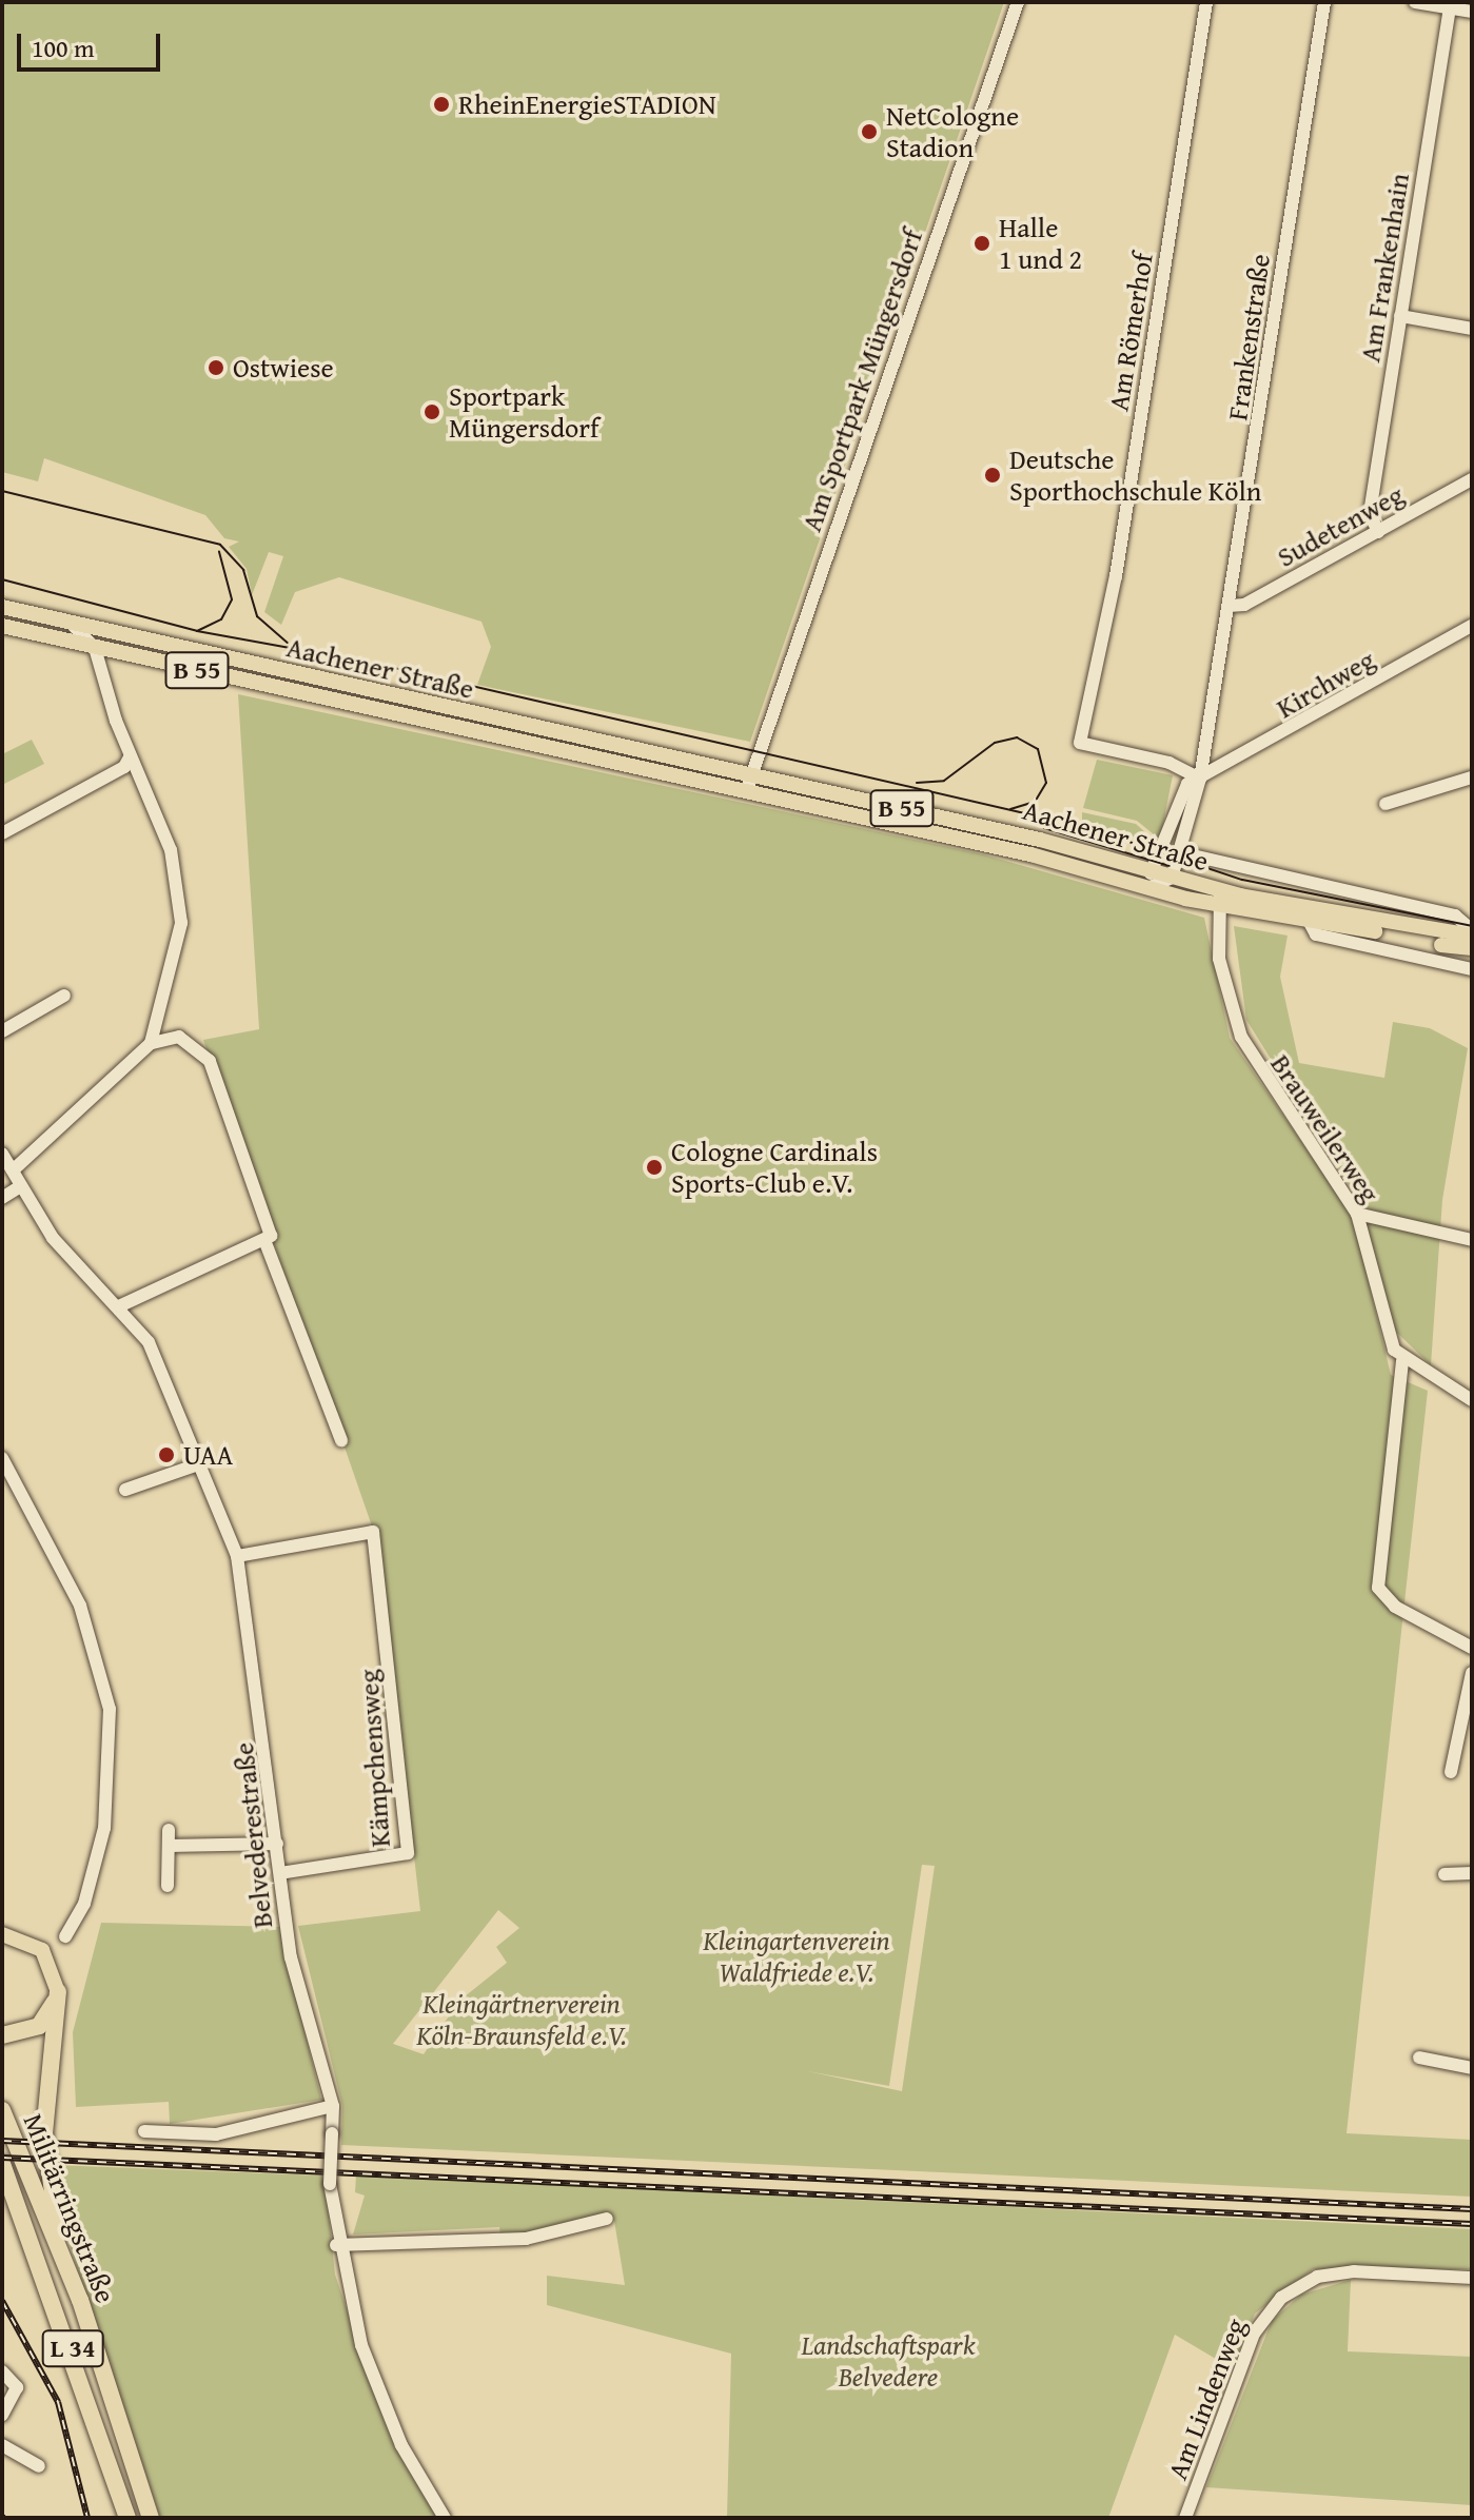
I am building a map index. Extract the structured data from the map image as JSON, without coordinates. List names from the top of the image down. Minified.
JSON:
{"streets":{"highway":["Militärringstraße","L 34"],"main road":["Aachener Straße","B 55"],"street":["Am Frankenhain","Am Römerhof","Frankenstraße","Am Sportpark Müngersdorf","Sudetenweg","Kirchweg","Brauweilerweg","Kämpchensweg","Belvederestraße","Am Lindenweg"]},"crossings":[["Am Frankenhain","Sudetenweg"],["Am Römerhof","Frankenstraße"],["Am Römerhof","Kirchweg"],["Frankenstraße","Sudetenweg"],["Frankenstraße","Kirchweg"],["Am Sportpark Müngersdorf","Aachener Straße"],["Aachener Straße","Kirchweg"],["Aachener Straße","Brauweilerweg"],["Kämpchensweg","Belvederestraße"],["Militärringstraße","L 34"]],"parks":["Kleingartenverein Waldfriede e.V.","Kleingärtnerverein Köln-Braunsfeld e.V.","Landschaftspark Belvedere"],"places":["RheinEnergieSTADION","NetCologne Stadion","Halle 1 und 2","Ostwiese","Sportpark Müngersdorf","Deutsche Sporthochschule Köln","Cologne Cardinals Sports-Club e.V.","UAA"],"scale_bar":"100 m"}
